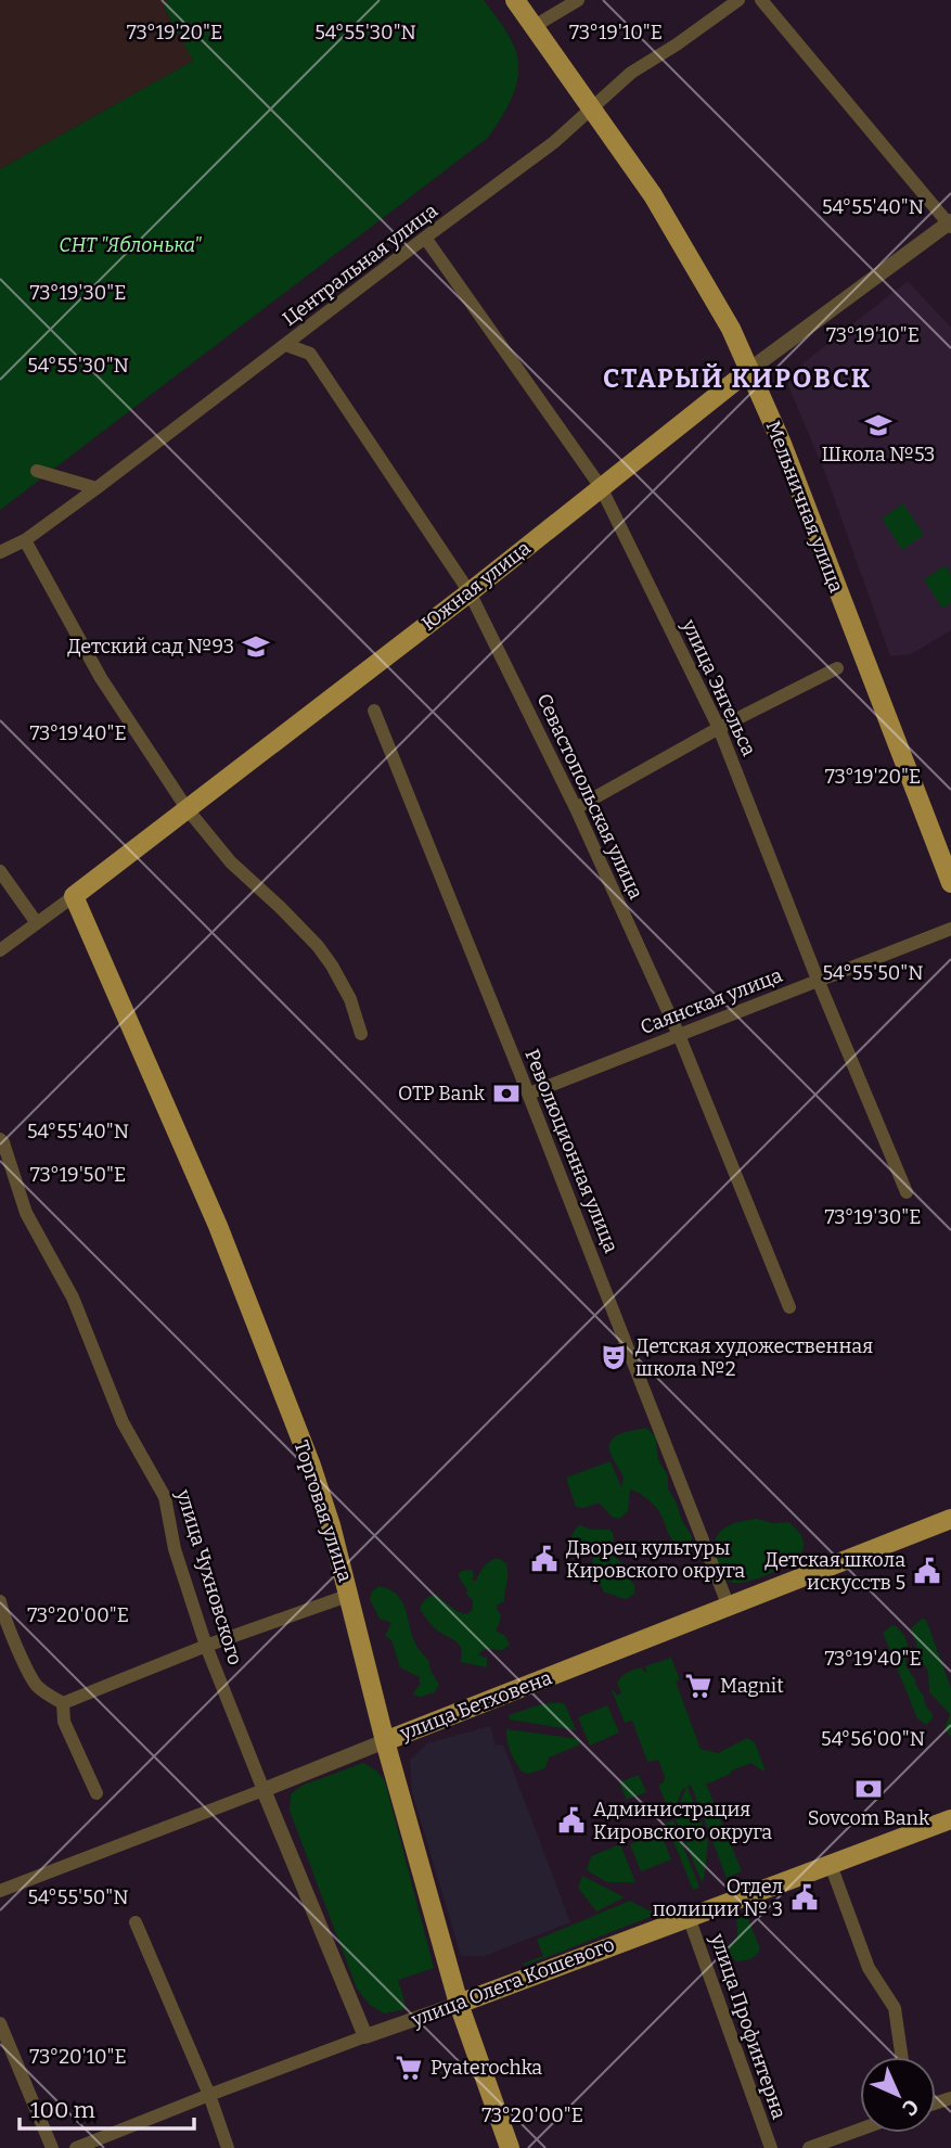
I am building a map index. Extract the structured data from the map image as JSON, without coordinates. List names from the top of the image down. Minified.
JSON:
{"streets":{"main road":["Мельничная улица","Южная улица","Торговая улица","улица Бетховена","улица Олега Кошевого"],"street":["Центральная улица","улица Энгельса","Севастопольская улица","Саянская улица","Революционная улица","улица Чухновского","улица Профинтерна"]},"crossings":[["Центральная улица","Мельничная улица"],["Центральная улица","улица Энгельса"],["Центральная улица","Севастопольская улица"],["Мельничная улица","Южная улица"],["Южная улица","улица Энгельса"],["Южная улица","Севастопольская улица"],["Южная улица","Торговая улица"],["улица Энгельса","Саянская улица"],["Севастопольская улица","Саянская улица"],["Саянская улица","Революционная улица"],["Революционная улица","улица Бетховена"],["Торговая улица","улица Бетховена"],["Торговая улица","улица Олега Кошевого"],["улица Чухновского","улица Бетховена"],["улица Чухновского","улица Олега Кошевого"],["улица Олега Кошевого","улица Профинтерна"]],"districts":["СТАРЫЙ КИРОВСК"],"parks":["СНТ \"Яблонька\""],"places":{"school or university":["Школа №53","Детский сад №93"],"bank":["OTP Bank","Sovcom Bank"],"theatre":["Детская художественная школа №2"],"public building":["Дворец культуры Кировского округа","Детская школа искусств 5","Администрация Кировского округа","Отдел полиции № 3"],"supermarket":["Magnit","Pyaterochka"]},"scale_bar":"100 m","north":"bottom right","coordinates":["73°19'20\"E","54°55'30\"N","73°19'10\"E","54°55'40\"N","73°19'30\"E","73°19'40\"E","54°55'50\"N","73°19'50\"E","73°20'00\"E","54°56'00\"N","73°20'10\"E"]}
